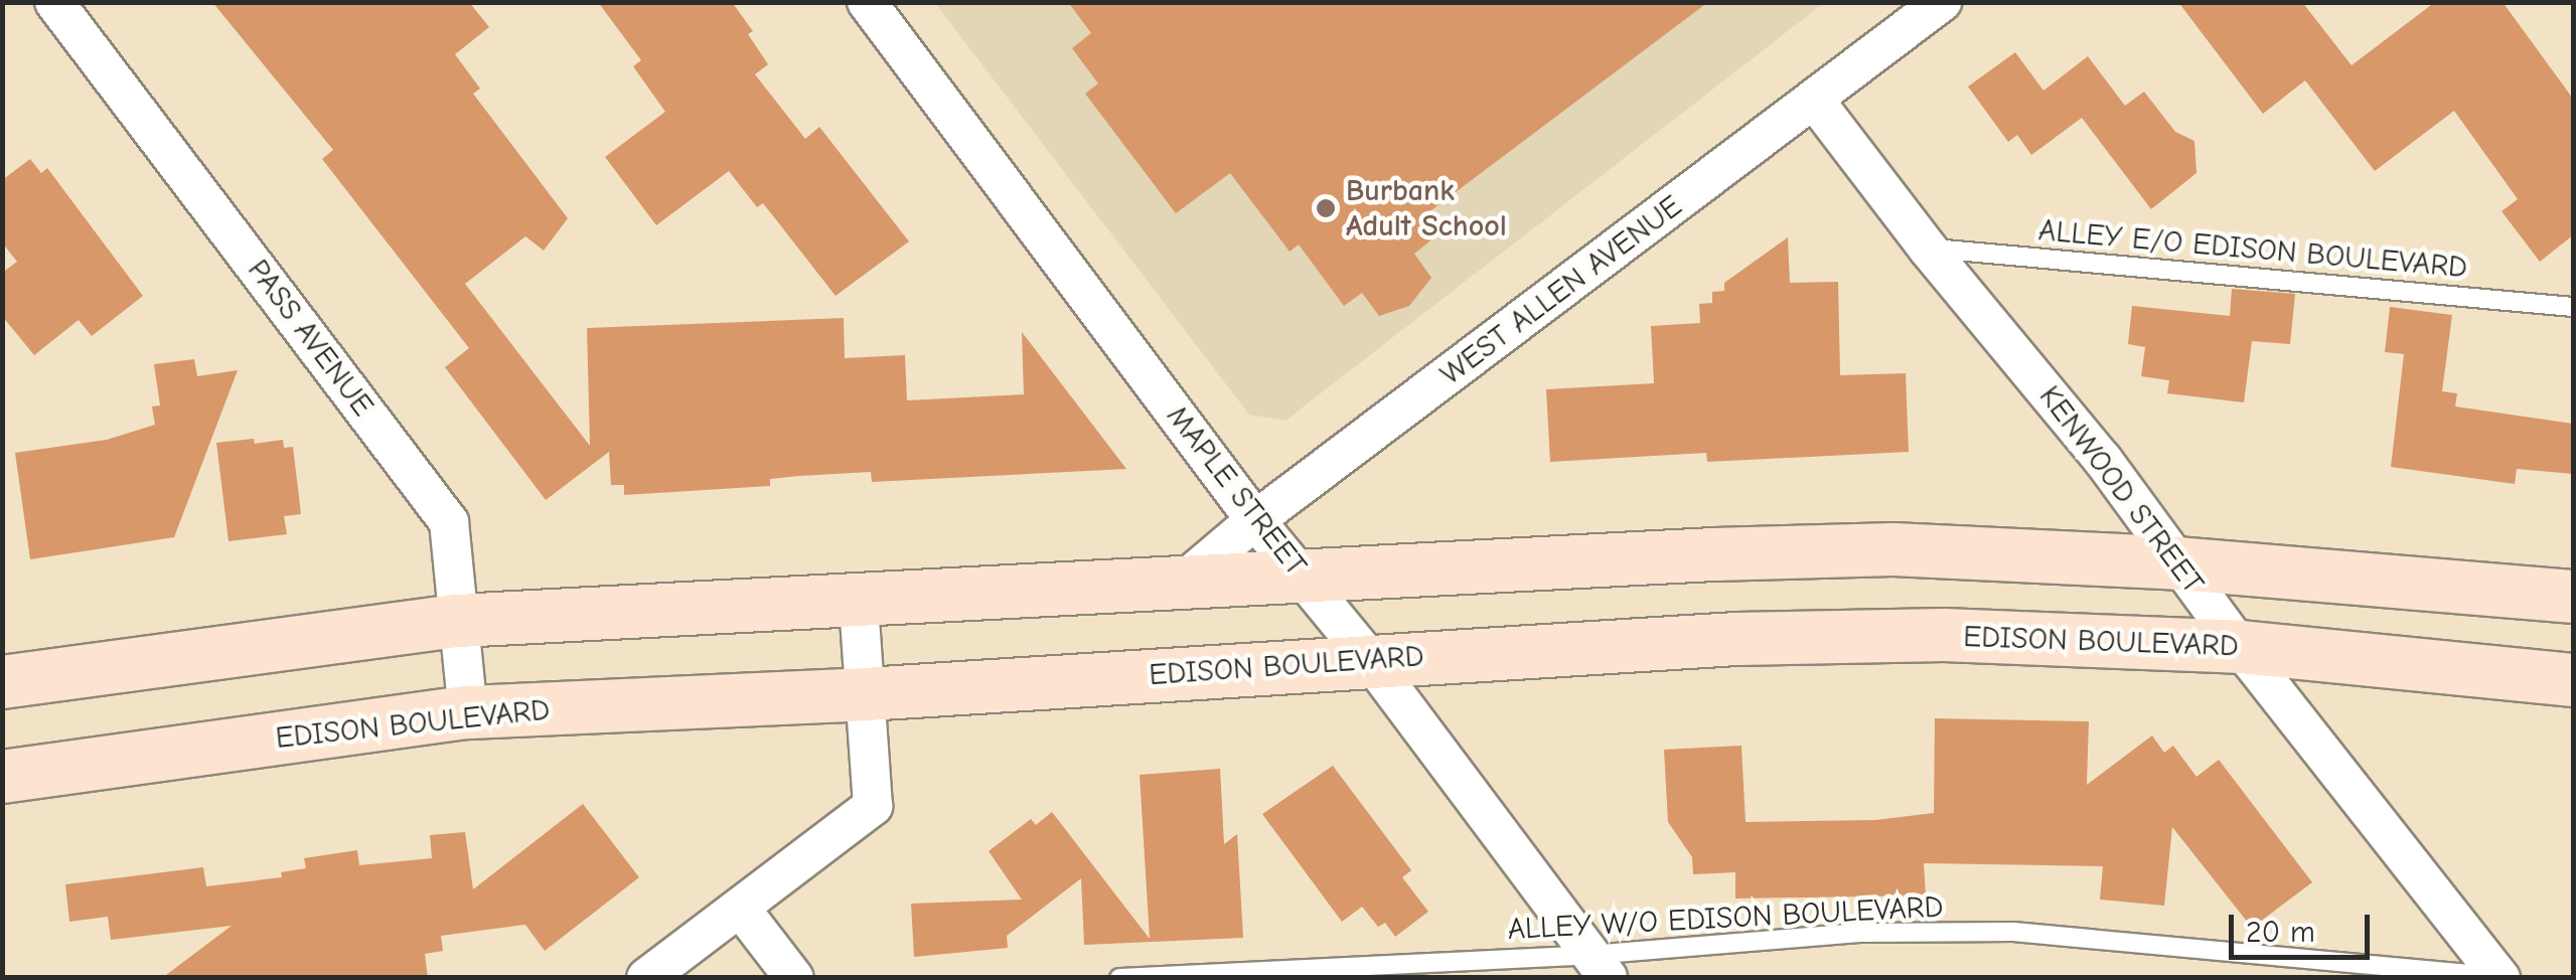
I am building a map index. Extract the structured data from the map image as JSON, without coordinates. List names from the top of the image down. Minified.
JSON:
{"streets":{"main road":["EDISON BOULEVARD"],"street":["WEST ALLEN AVENUE","PASS AVENUE","KENWOOD STREET","MAPLE STREET"],"lane":["ALLEY E/O EDISON BOULEVARD","ALLEY W/O EDISON BOULEVARD"]},"crossings":[["ALLEY E/O EDISON BOULEVARD","KENWOOD STREET"],["WEST ALLEN AVENUE","KENWOOD STREET"],["WEST ALLEN AVENUE","MAPLE STREET"],["PASS AVENUE","EDISON BOULEVARD"],["KENWOOD STREET","EDISON BOULEVARD"],["KENWOOD STREET","ALLEY W/O EDISON BOULEVARD"],["MAPLE STREET","EDISON BOULEVARD"],["MAPLE STREET","ALLEY W/O EDISON BOULEVARD"]],"places":["Burbank Adult School"],"scale_bar":"20 m"}
